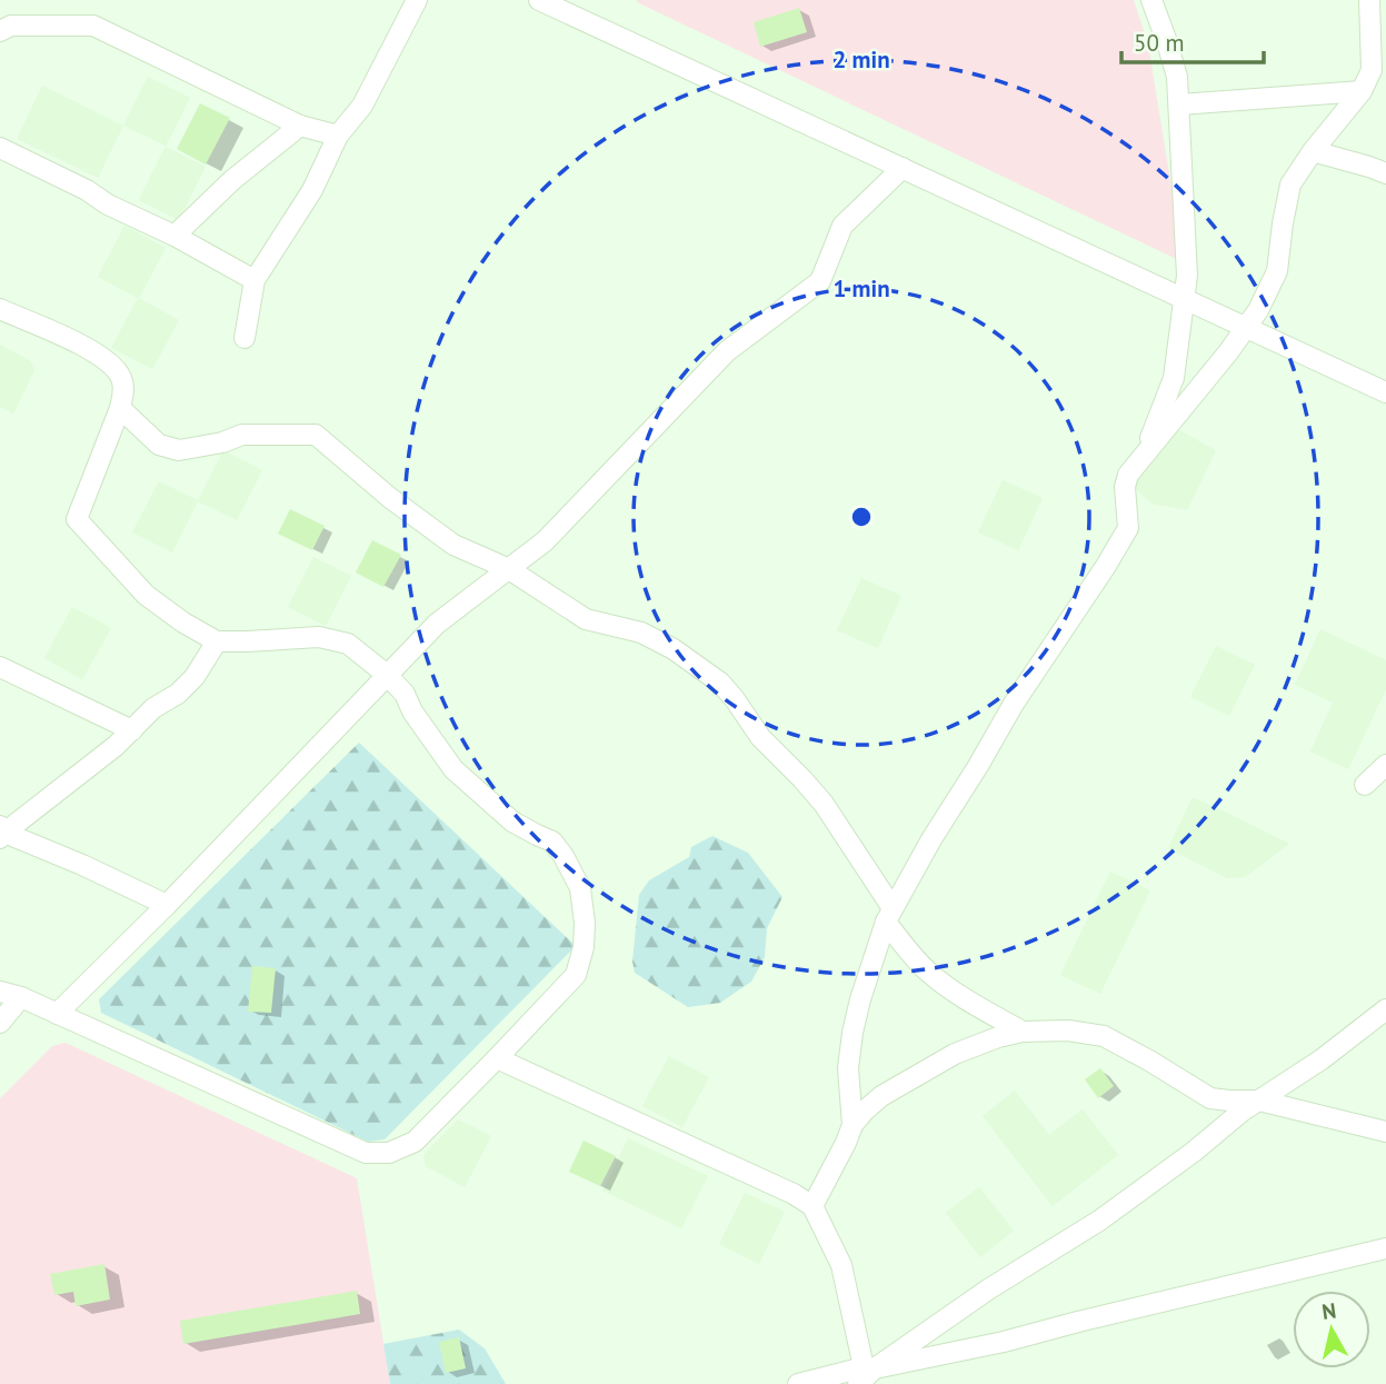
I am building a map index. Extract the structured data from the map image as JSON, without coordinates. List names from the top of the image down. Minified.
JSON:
{"scale_bar":"50 m","north":"top","rings":["2 min","1 min"]}
